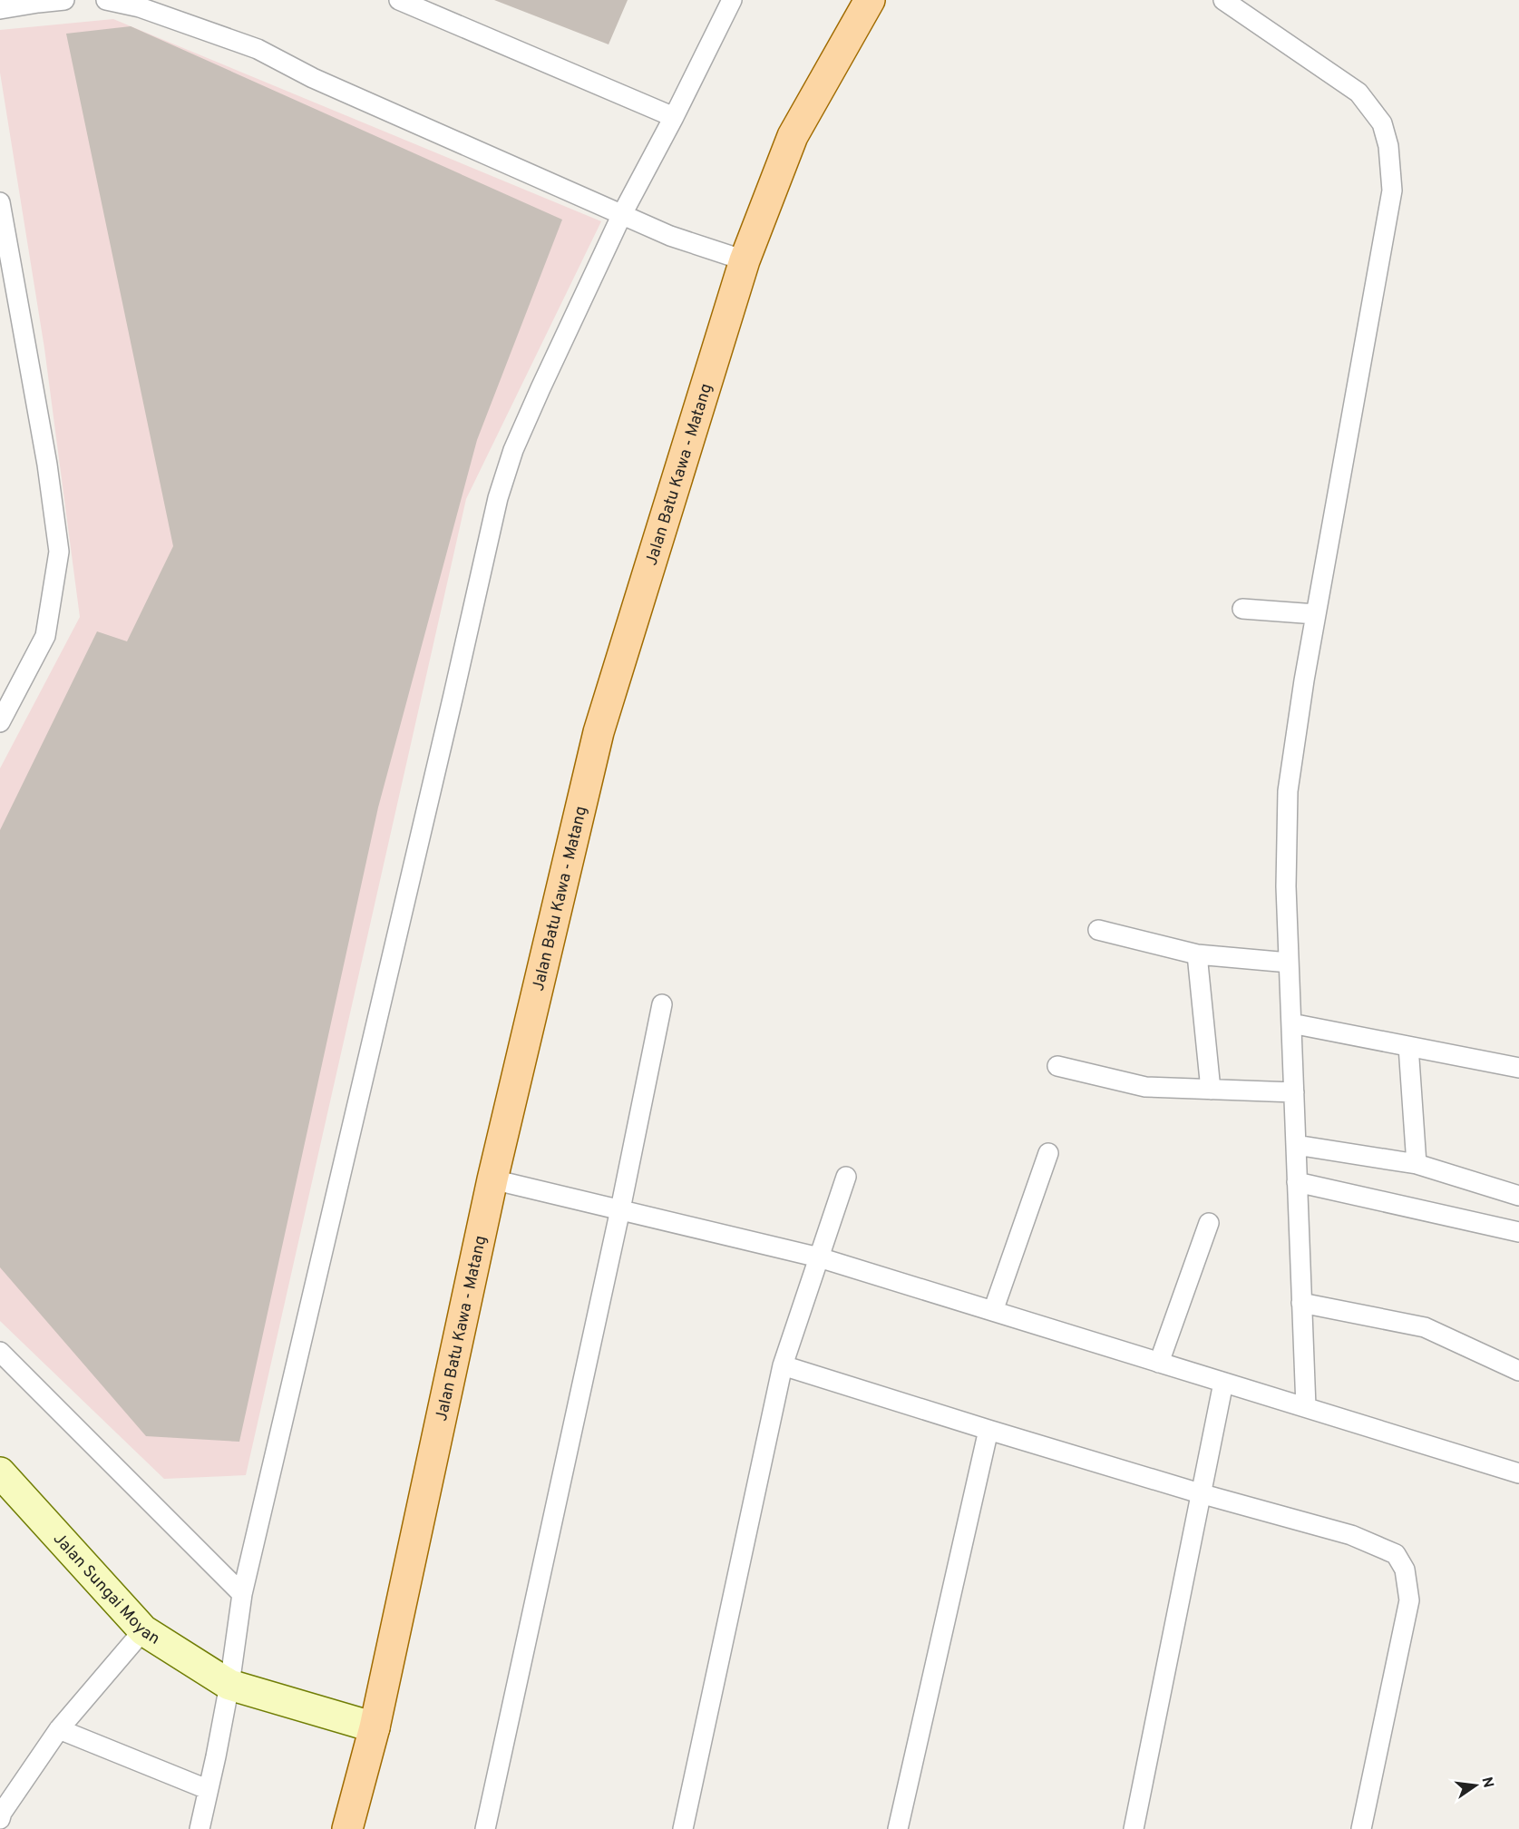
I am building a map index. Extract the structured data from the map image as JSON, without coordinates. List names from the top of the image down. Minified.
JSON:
{"streets":{"main road":["Jalan Batu Kawa - Matang"],"street":["Jalan Sungai Moyan"]},"crossings":[["Jalan Batu Kawa - Matang","Jalan Sungai Moyan"]],"north":"right"}
